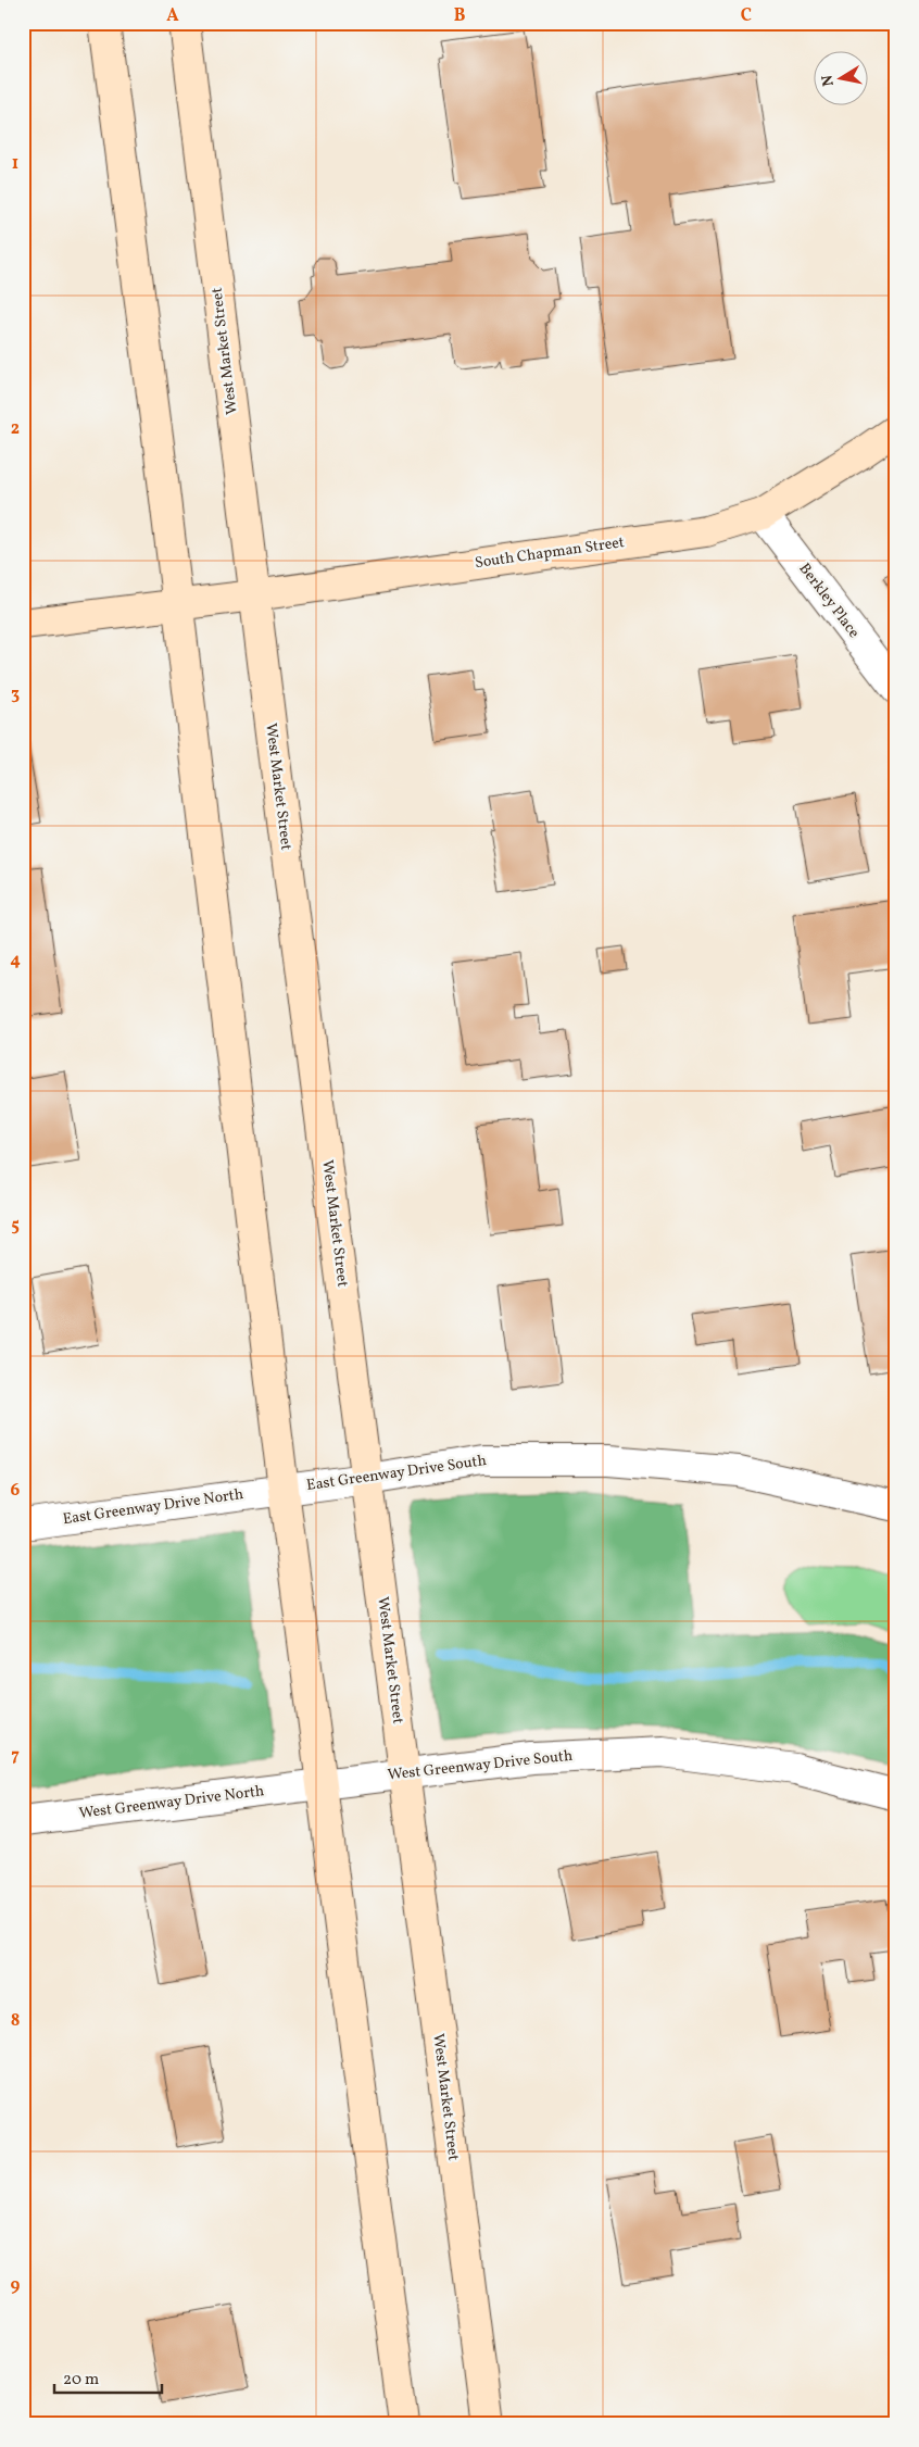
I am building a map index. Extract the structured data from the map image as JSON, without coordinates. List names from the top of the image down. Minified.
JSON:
{"streets":{"main road":["West Market Street","South Chapman Street"],"street":["Berkley Place","East Greenway Drive South","East Greenway Drive North","West Greenway Drive South","West Greenway Drive North"]},"crossings":[["West Market Street","South Chapman Street"],["West Market Street","East Greenway Drive South"],["West Market Street","West Greenway Drive South"],["South Chapman Street","Berkley Place"],["East Greenway Drive South","East Greenway Drive North"],["West Greenway Drive South","West Greenway Drive North"]],"scale_bar":"20 m","north":"left","grid":{"columns":["A","B","C"],"rows":["1","2","3","4","5","6","7","8","9"]}}
